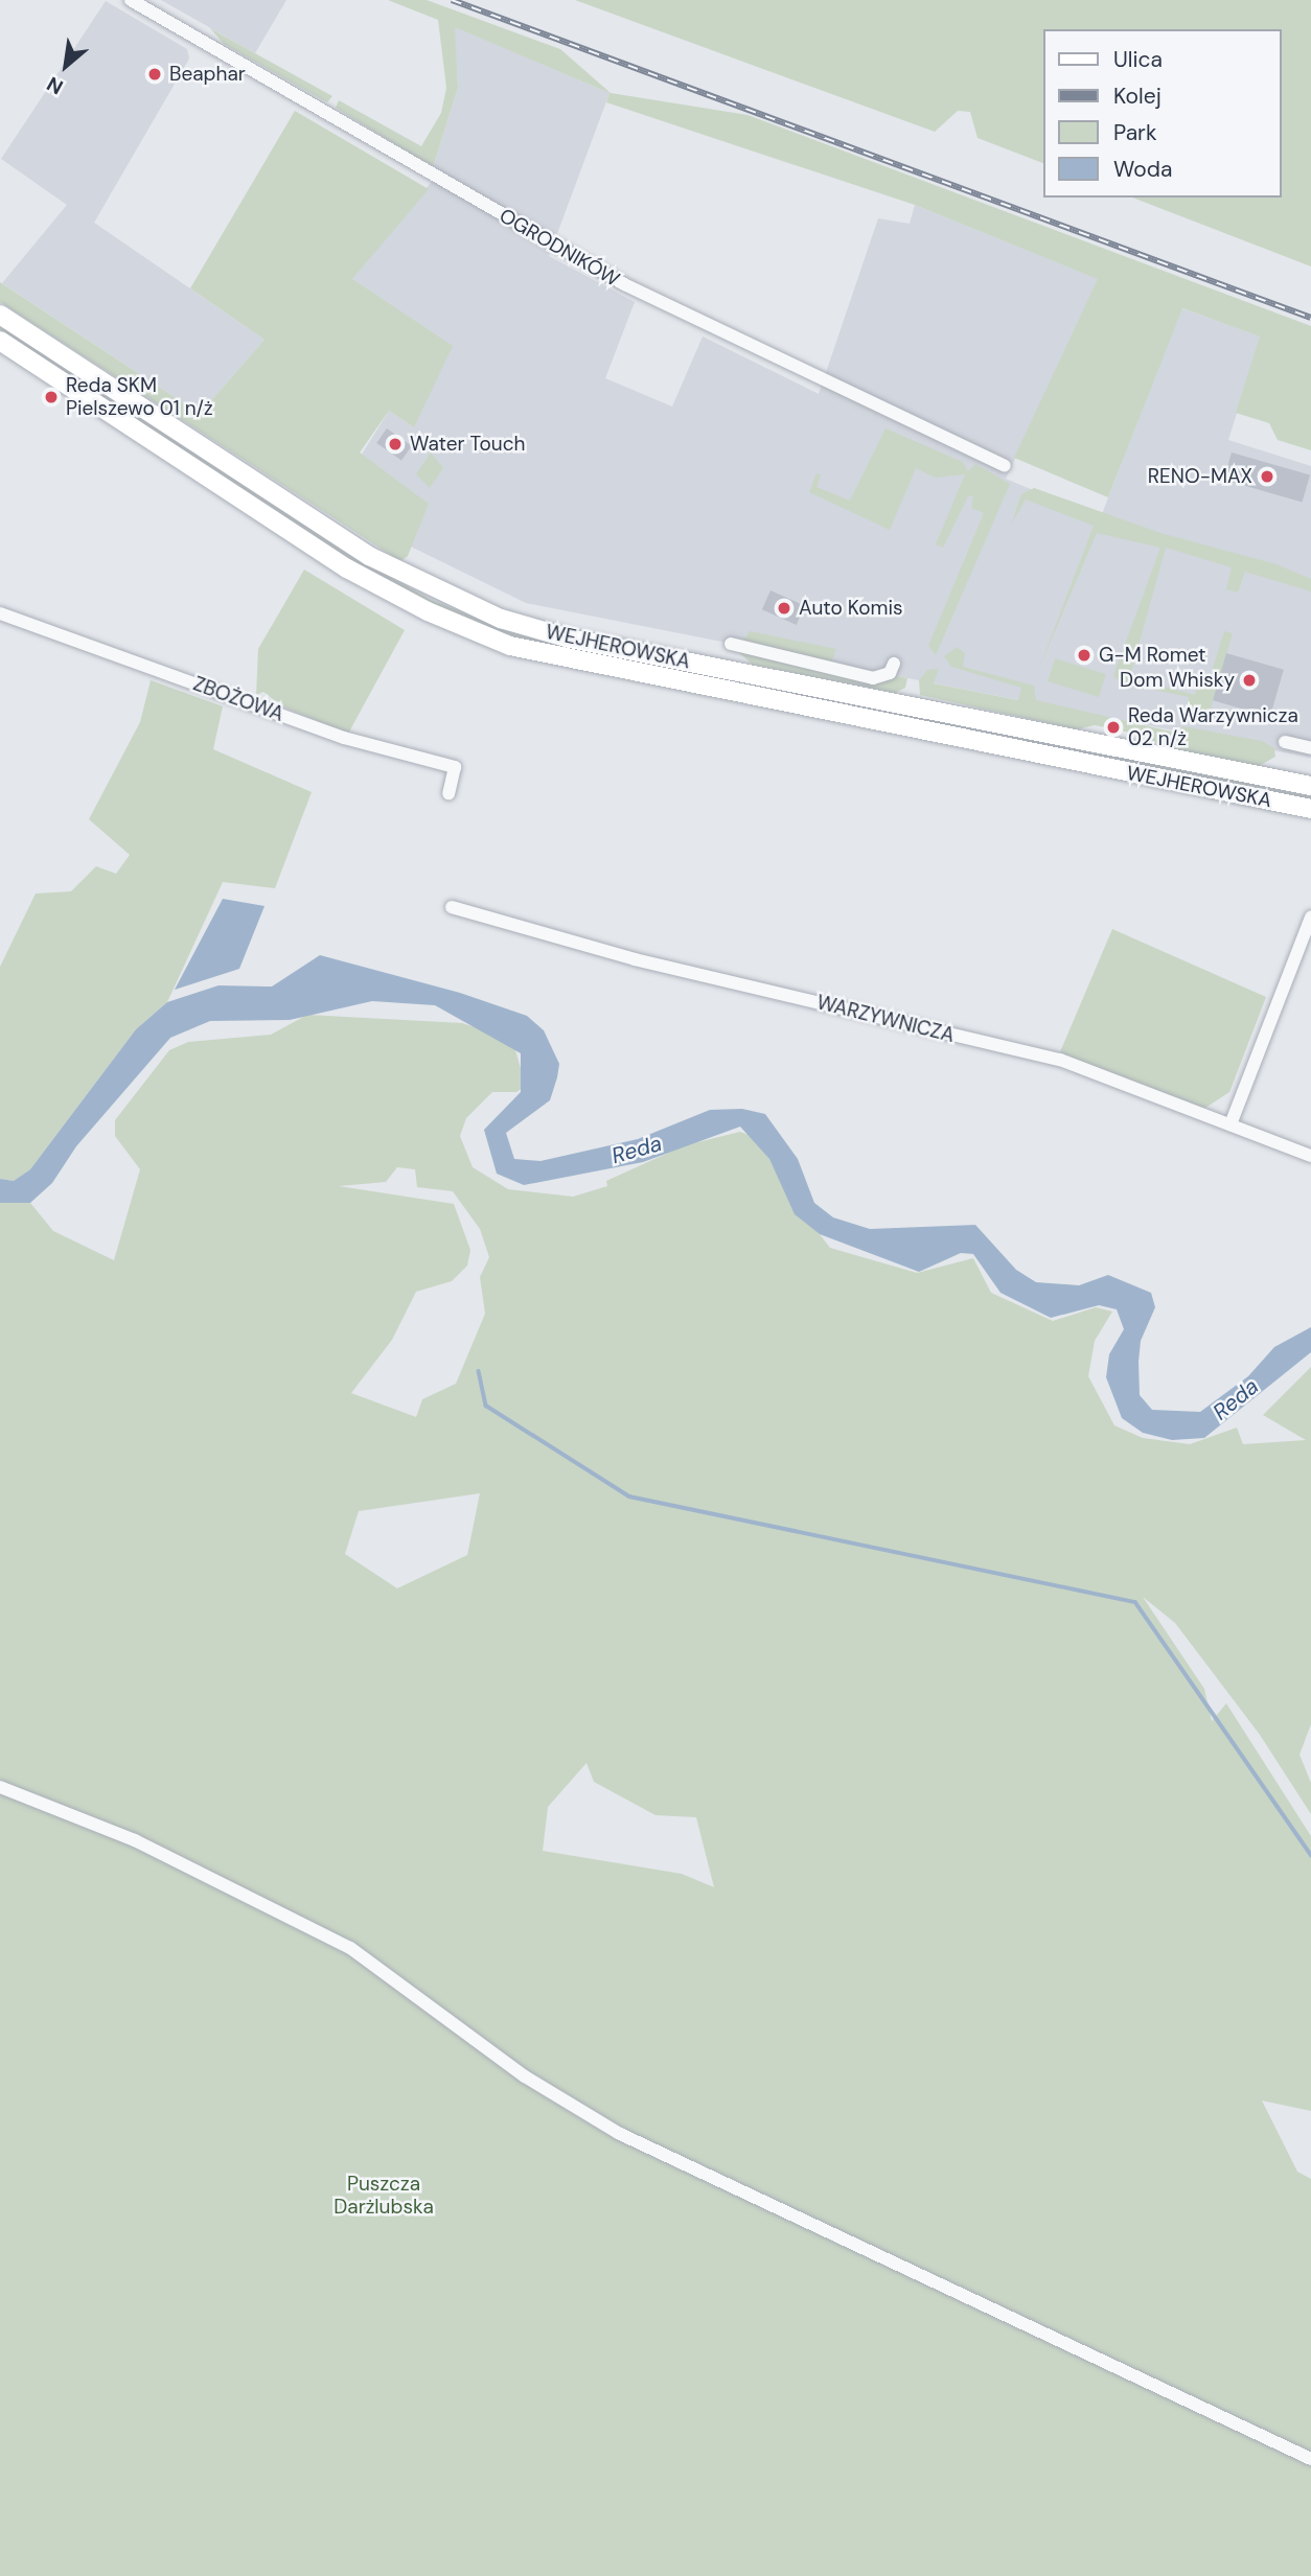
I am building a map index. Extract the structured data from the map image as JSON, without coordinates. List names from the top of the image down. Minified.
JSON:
{"streets":{"main road":["WEJHEROWSKA"],"street":["OGRODNIKÓW","ZBOŻOWA","WARZYWNICZA"]},"water":["Reda"],"parks":["Puszcza Darżlubska"],"places":["Beaphar","Reda SKM Pielszewo 01 n/ż","Water Touch","RENO-MAX","Auto Komis","G-M Romet","Dom Whisky","Reda Warzywnicza 02 n/ż"],"legend":["Ulica","Kolej","Park","Woda"],"north":"bottom left"}
